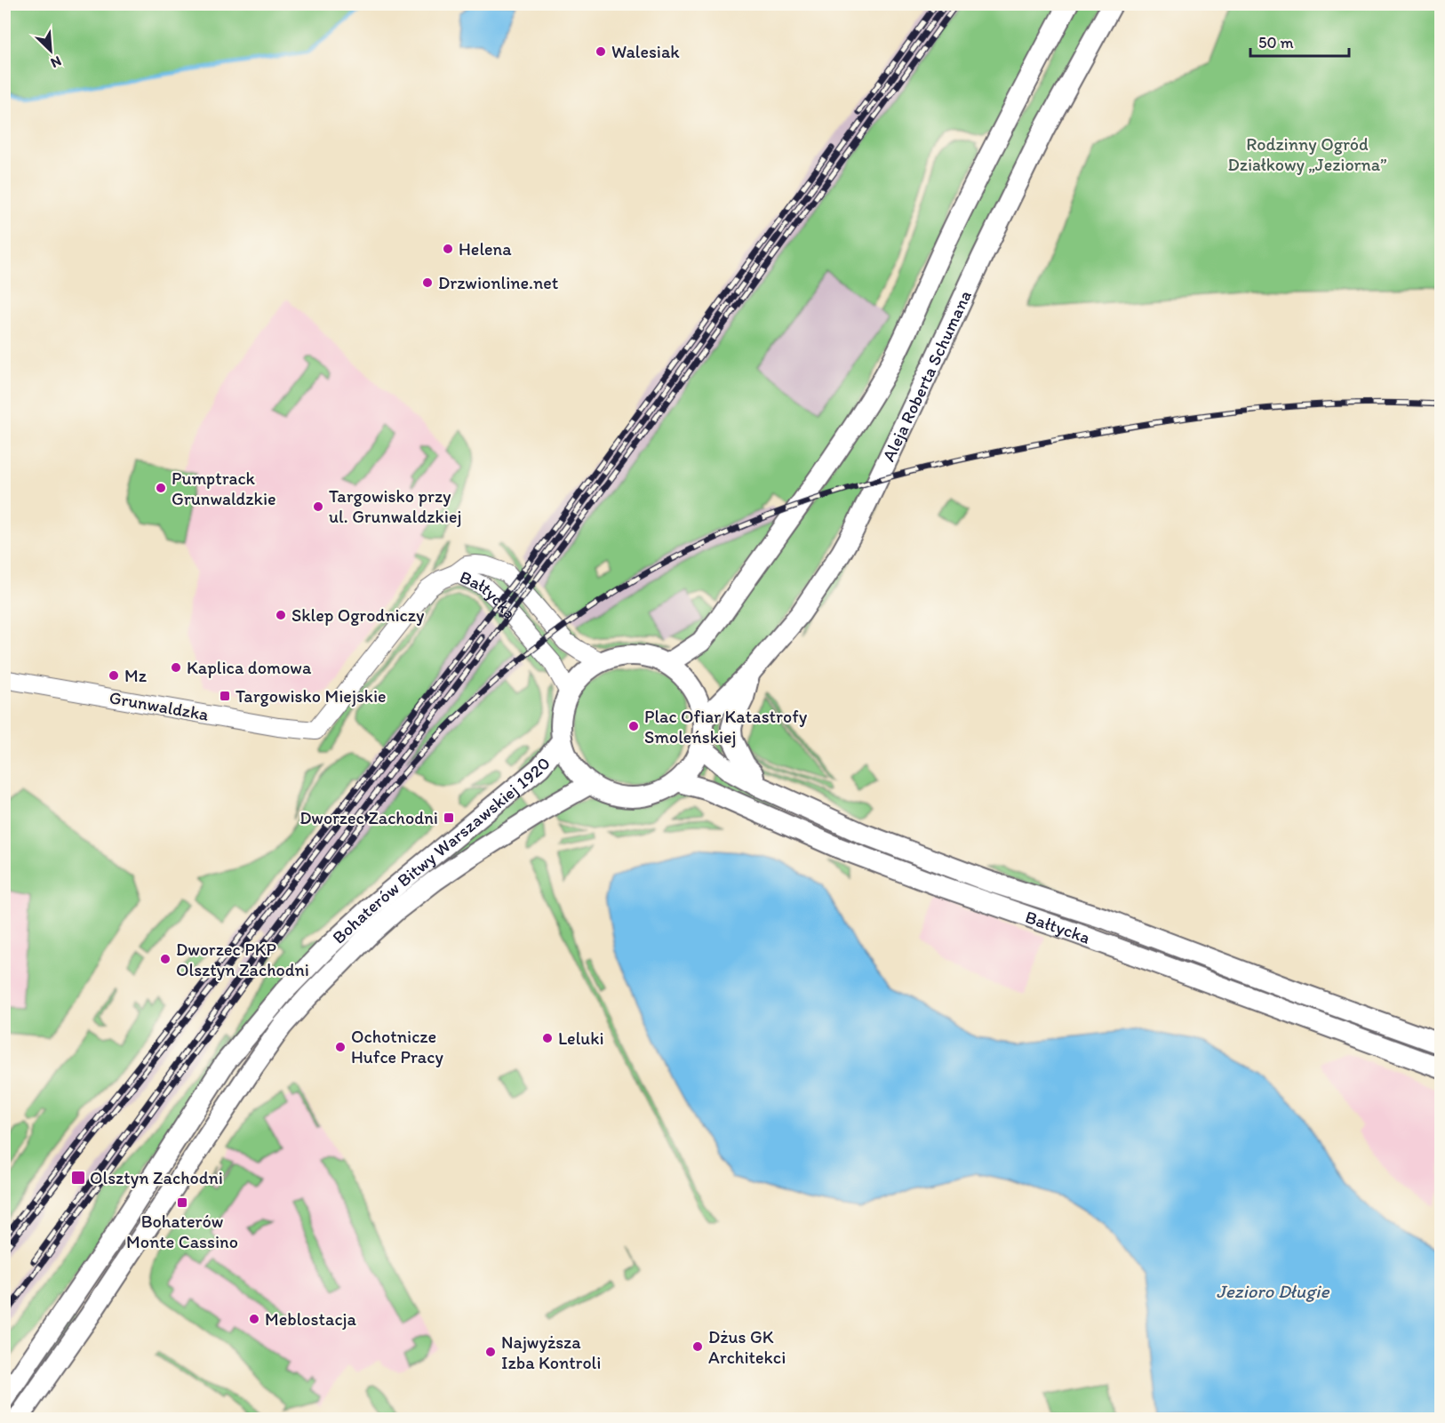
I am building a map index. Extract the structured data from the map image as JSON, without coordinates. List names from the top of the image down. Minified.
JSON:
{"streets":{"main road":["Aleja Roberta Schumana","Bałtycka","Bohaterów Bitwy Warszawskiej 1920"],"street":["Grunwaldzka"]},"crossings":[["Aleja Roberta Schumana","Bałtycka"],["Aleja Roberta Schumana","Bohaterów Bitwy Warszawskiej 1920"],["Bałtycka","Grunwaldzka"],["Bałtycka","Bohaterów Bitwy Warszawskiej 1920"]],"water":["Jezioro Długie"],"parks":["Rodzinny Ogród Działkowy „Jeziorna”"],"places":{"other":["Walesiak","Helena","Drzwionline.net","Pumptrack Grunwaldzkie","Targowisko przy ul. Grunwaldzkiej","Sklep Ogrodniczy","Kaplica domowa","Mz","Plac Ofiar Katastrofy Smoleńskiej","Dworzec PKP Olsztyn Zachodni","Leluki","Ochotnicze Hufce Pracy","Meblostacja","Dżus GK Architekci","Najwyższa Izba Kontroli"],"transit":["Targowisko Miejskie","Dworzec Zachodni","Olsztyn Zachodni","Bohaterów Monte Cassino"]},"scale_bar":"50 m","north":"bottom right"}
